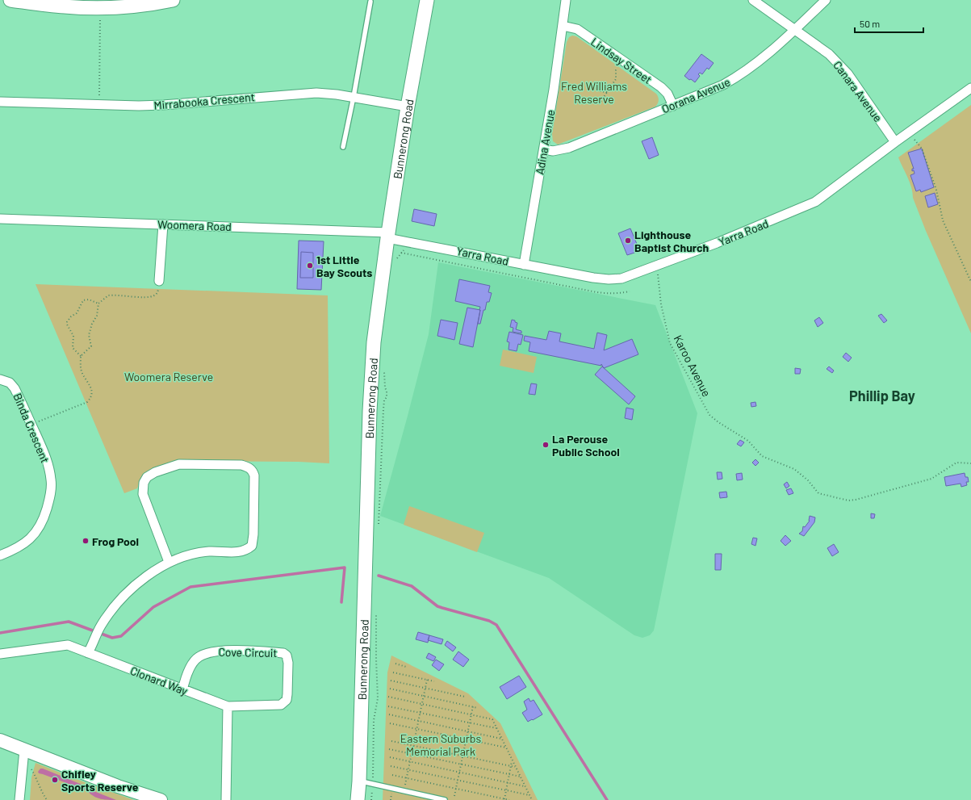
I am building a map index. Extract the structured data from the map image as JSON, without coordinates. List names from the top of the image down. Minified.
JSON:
{"streets":{"main road":["Bunnerong Road"],"street":["Lindsay Street","Canara Avenue","Oorana Avenue","Mirrabooka Crescent","Adina Avenue","Woomera Road","Yarra Road","Binda Crescent","Cove Circuit","Clonard Way"],"path":["Karoo Avenue"]},"crossings":[["Lindsay Street","Oorana Avenue"],["Lindsay Street","Adina Avenue"],["Canara Avenue","Oorana Avenue"],["Canara Avenue","Yarra Road"],["Oorana Avenue","Adina Avenue"],["Mirrabooka Crescent","Bunnerong Road"],["Bunnerong Road","Woomera Road"],["Bunnerong Road","Yarra Road"],["Adina Avenue","Yarra Road"],["Woomera Road","Yarra Road"],["Yarra Road","Karoo Avenue"],["Cove Circuit","Clonard Way"]],"districts":["Phillip Bay"],"parks":["Fred Williams Reserve","Woomera Reserve","Eastern Suburbs Memorial Park"],"places":["Lighthouse Baptist Church","1st Little Bay Scouts","La Perouse Public School","Frog Pool","Chifley Sports Reserve"],"scale_bar":"50 m"}
